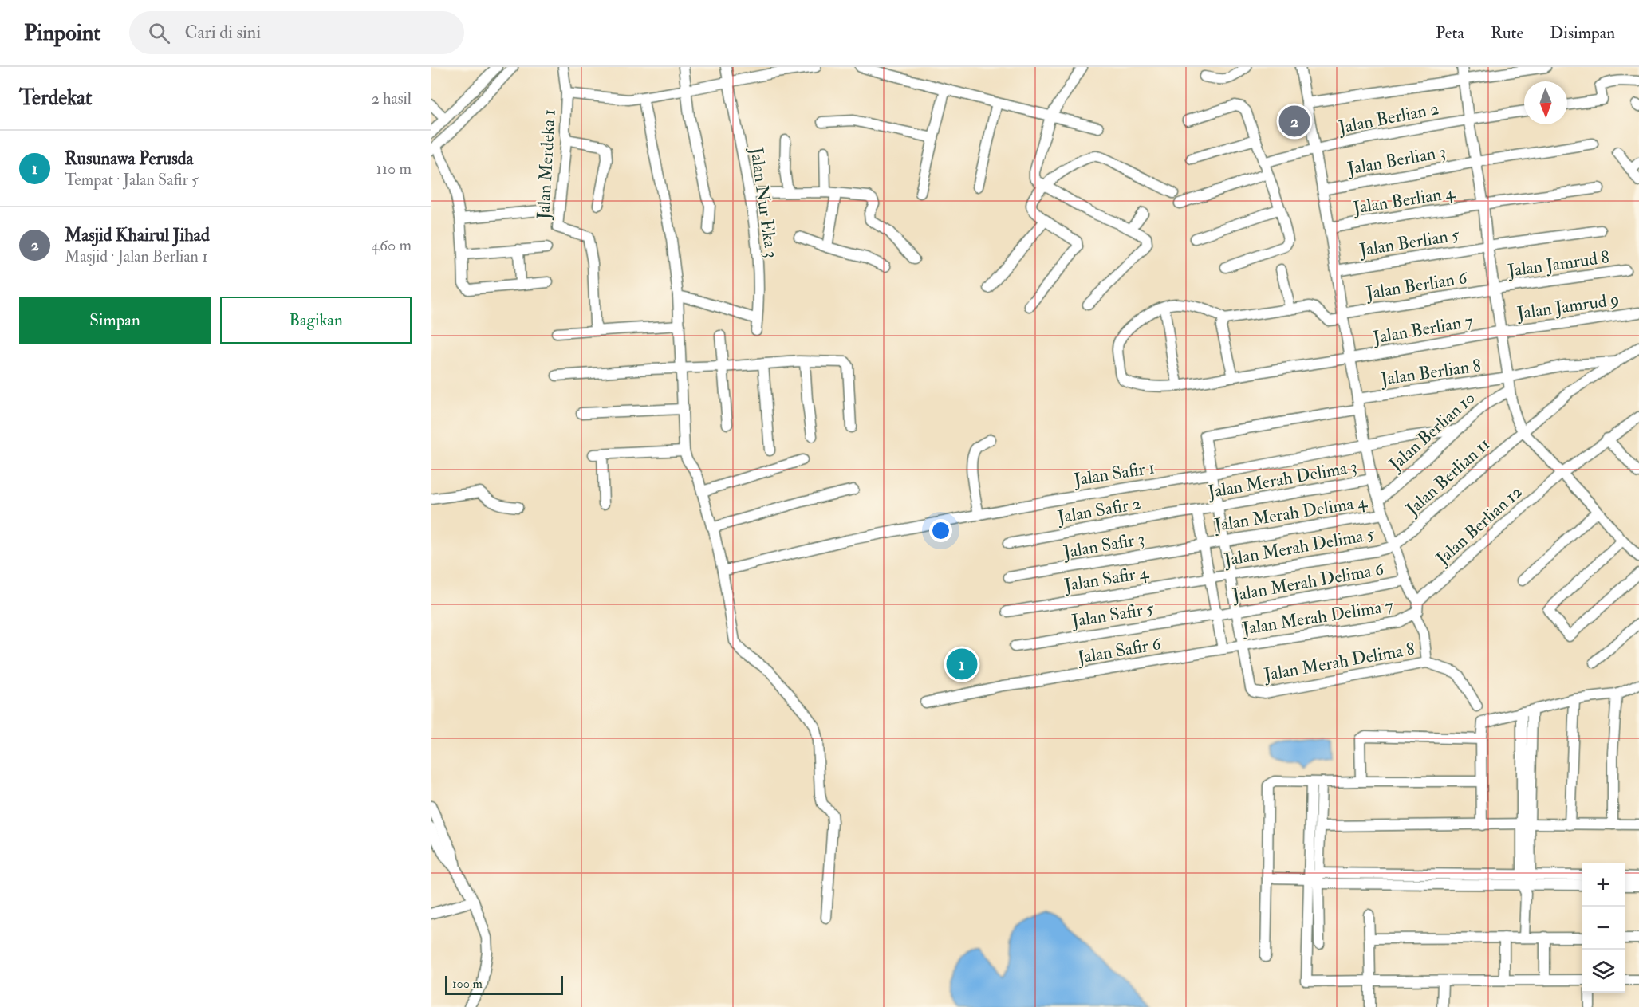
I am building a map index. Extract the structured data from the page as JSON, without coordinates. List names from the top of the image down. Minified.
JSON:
{"streets":{"street":["Jalan Berlian 2","Jalan Berlian 3","Jalan Merdeka 1","Jalan Berlian 4","Jalan Nur Eka 3","Jalan Berlian 5","Jalan Jamrud 8","Jalan Berlian 6","Jalan Jamrud 9","Jalan Berlian 7","Jalan Berlian 8","Jalan Berlian 10","Jalan Safir 1","Jalan Berlian 11","Jalan Merah Delima 3","Jalan Safir 2","Jalan Merah Delima 4","Jalan Berlian 12","Jalan Safir 3","Jalan Merah Delima 5","Jalan Safir 4","Jalan Merah Delima 6","Jalan Safir 5","Jalan Merah Delima 7","Jalan Safir 6","Jalan Merah Delima 8"]},"crossings":[["Jalan Jamrud 8","Jalan Berlian 6"],["Jalan Jamrud 9","Jalan Berlian 7"],["Jalan Berlian 8","Jalan Berlian 11"],["Jalan Berlian 10","Jalan Safir 1"],["Jalan Safir 1","Jalan Merah Delima 8"],["Jalan Berlian 11","Jalan Merah Delima 5"],["Jalan Merah Delima 3","Jalan Safir 2"],["Jalan Merah Delima 3","Jalan Merah Delima 4"],["Jalan Merah Delima 3","Jalan Safir 3"],["Jalan Merah Delima 3","Jalan Merah Delima 5"],["Jalan Merah Delima 3","Jalan Safir 4"],["Jalan Merah Delima 3","Jalan Merah Delima 6"],["Jalan Merah Delima 3","Jalan Safir 5"],["Jalan Merah Delima 3","Jalan Merah Delima 7"],["Jalan Merah Delima 3","Jalan Safir 6"],["Jalan Merah Delima 3","Jalan Merah Delima 8"],["Jalan Merah Delima 4","Jalan Safir 3"],["Jalan Merah Delima 4","Jalan Merah Delima 8"],["Jalan Merah Delima 5","Jalan Safir 4"],["Jalan Merah Delima 5","Jalan Merah Delima 8"],["Jalan Merah Delima 6","Jalan Safir 5"],["Jalan Merah Delima 6","Jalan Merah Delima 8"],["Jalan Merah Delima 7","Jalan Safir 6"],["Jalan Merah Delima 7","Jalan Merah Delima 8"]],"scale_bar":"100 m","north":"bottom","page":{"header":"Pinpoint","search":"Cari di sini","nav":["Peta","Rute","Disimpan"],"heading":["Terdekat","2 hasil"],"pins":["2","1"],"list":[{"mark":"1","name":"Rusunawa Perusda","note":"Tempat · Jalan Safir 5","value":"110 m"},{"mark":"2","name":"Masjid Khairul Jihad","note":"Masjid · Jalan Berlian 1","value":"460 m"}],"buttons":["Simpan","Bagikan"],"map_buttons":["+","−"],"scale":"100 m"}}
